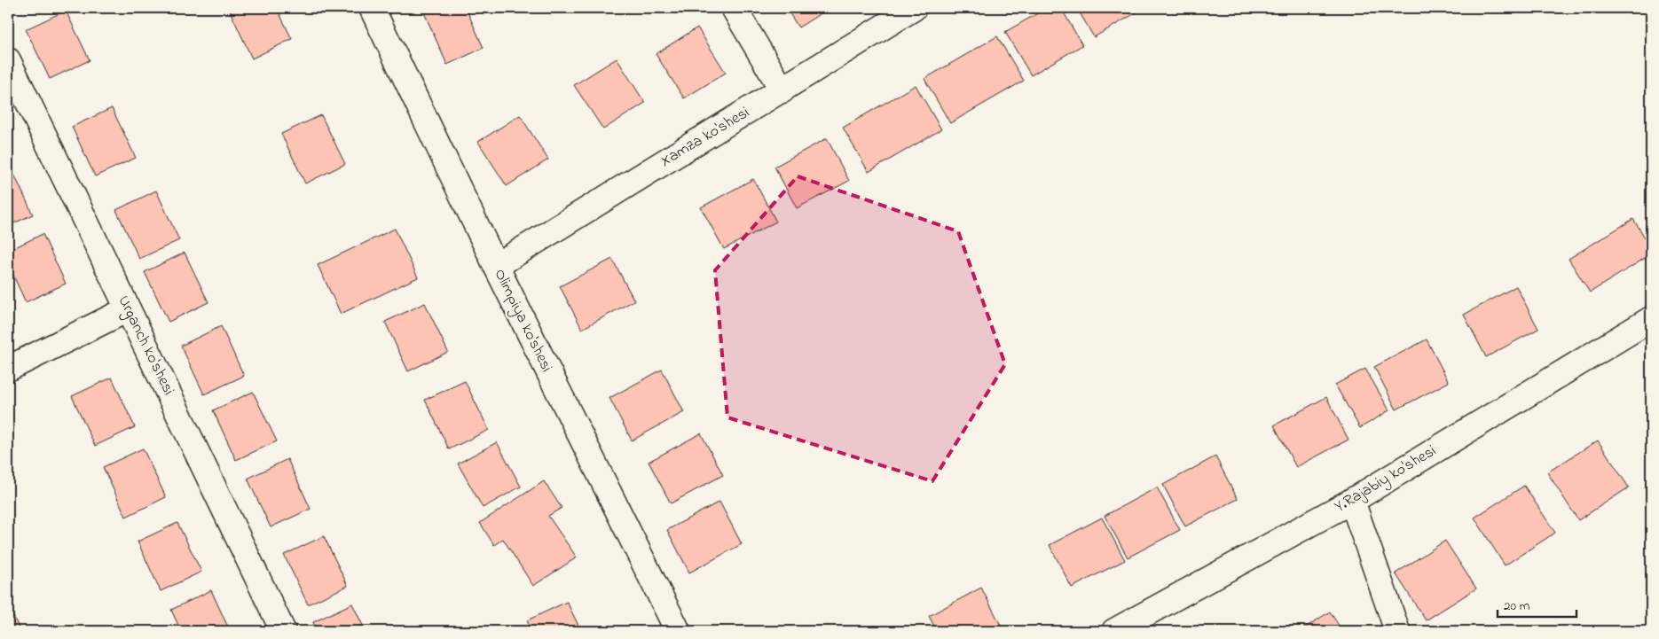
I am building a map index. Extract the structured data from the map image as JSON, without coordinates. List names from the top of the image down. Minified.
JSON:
{"streets":{"street":["Xamza ko'shesi","Olimpiya ko'shesi","Urganch ko'shesi","Y.Rajabiy ko'shesi"]},"crossings":[["Xamza ko'shesi","Olimpiya ko'shesi"]],"scale_bar":"20 m"}
